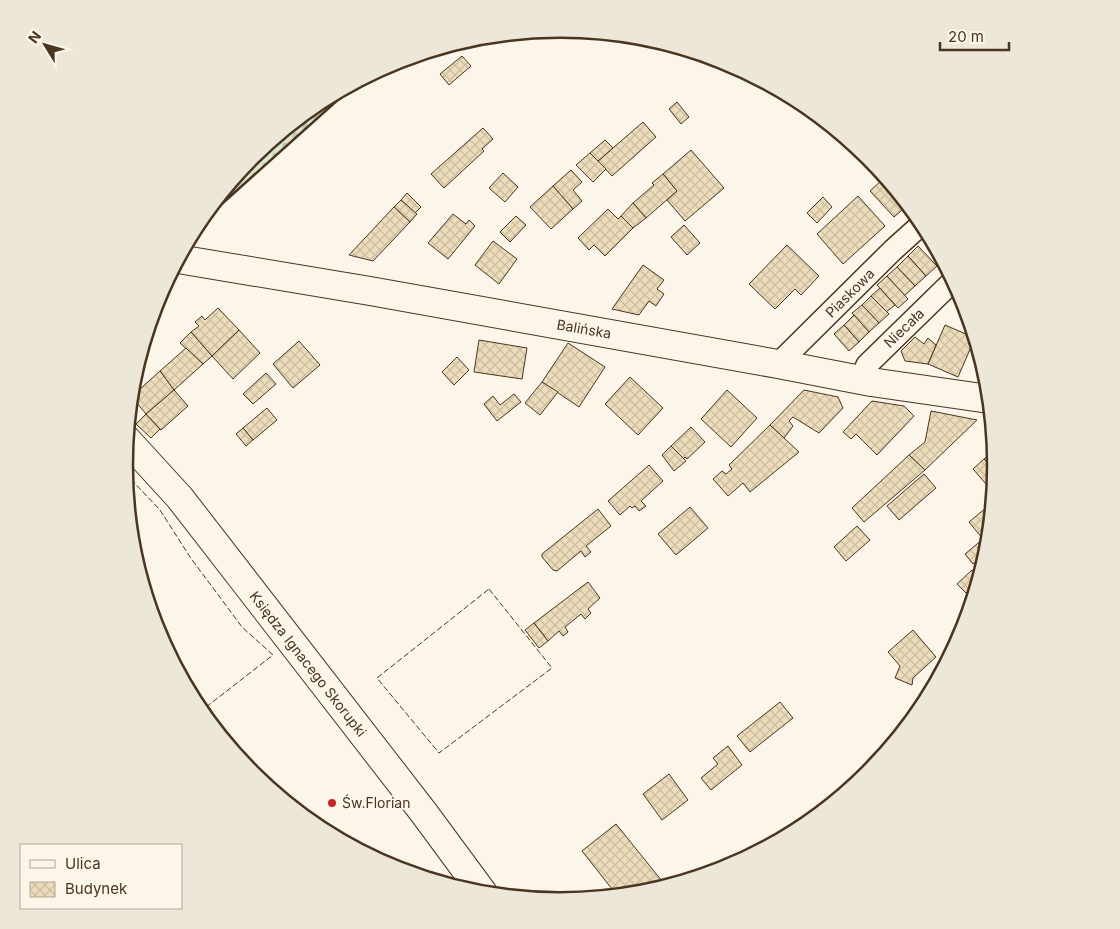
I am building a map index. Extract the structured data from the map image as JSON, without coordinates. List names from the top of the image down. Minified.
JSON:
{"streets":{"street":["Piaskowa","Niecała","Balińska","Księdza Ignacego Skorupki"]},"crossings":[["Piaskowa","Balińska"],["Niecała","Balińska"]],"places":["Św.Florian"],"legend":["Ulica","Budynek"],"scale_bar":"20 m","north":"top left"}
